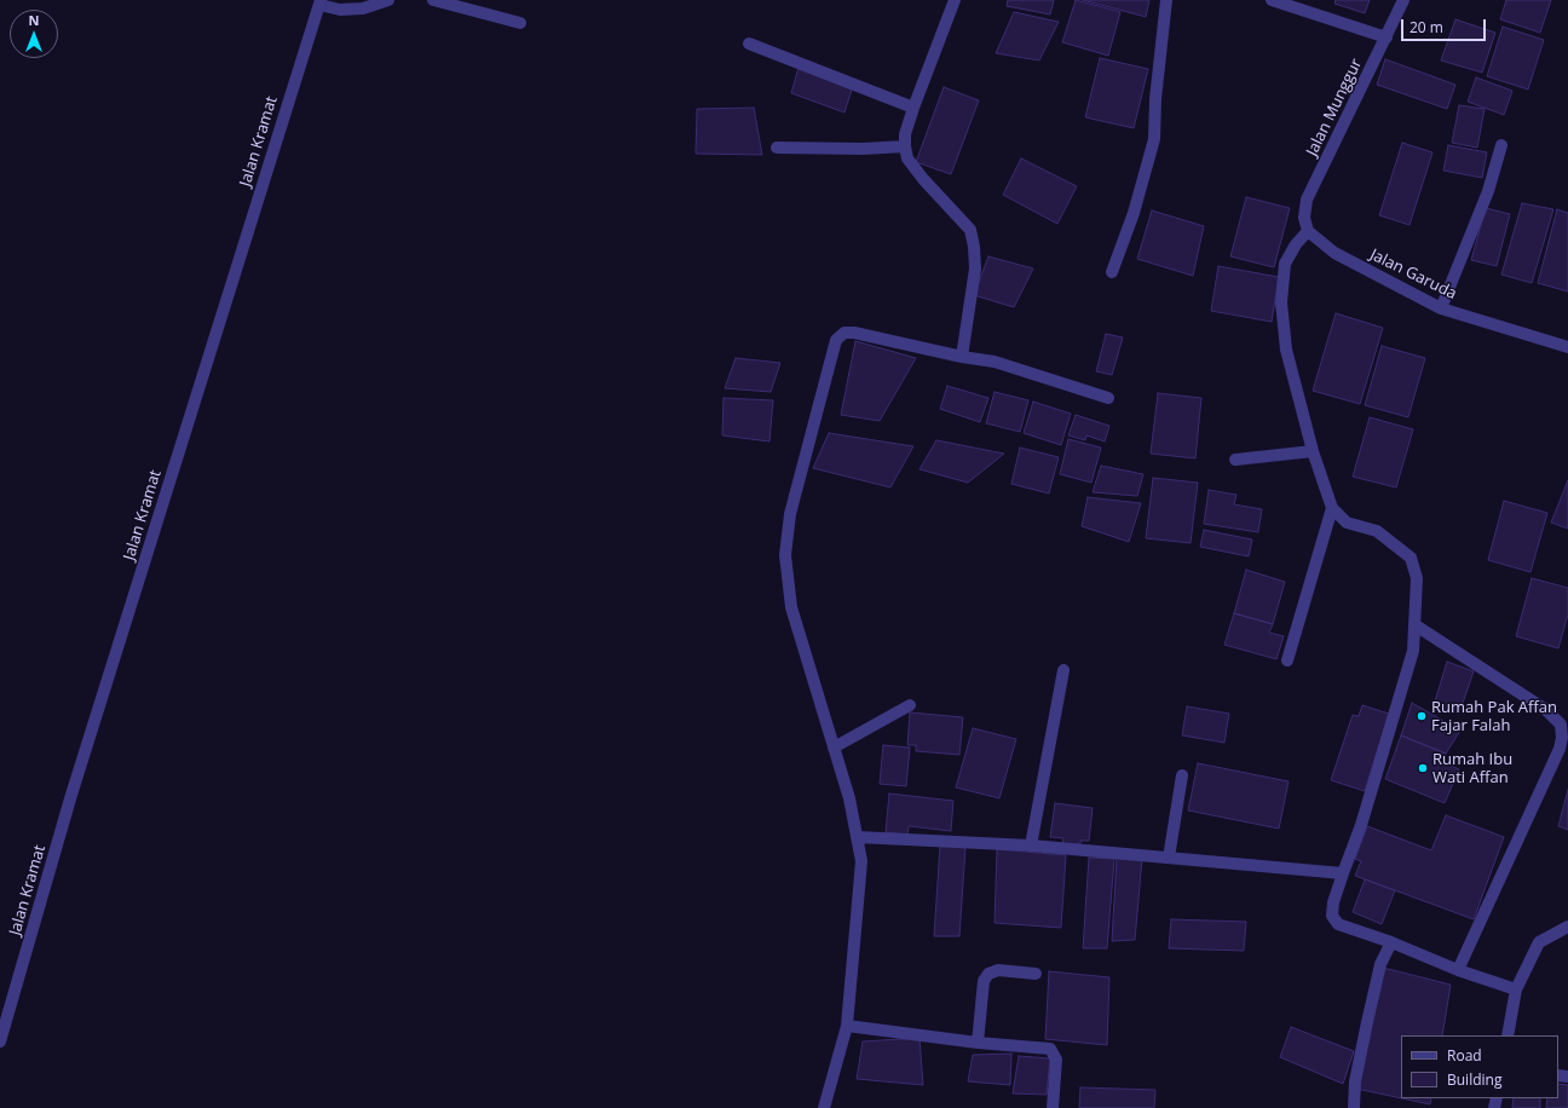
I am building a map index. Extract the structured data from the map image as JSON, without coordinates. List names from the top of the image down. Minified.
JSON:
{"streets":{"street":["Jalan Munggur","Jalan Kramat","Jalan Garuda"]},"crossings":[["Jalan Munggur","Jalan Garuda"]],"places":["Rumah Pak Affan Fajar Falah","Rumah Ibu Wati Affan"],"legend":["Road","Building"],"scale_bar":"20 m","north":"top"}
